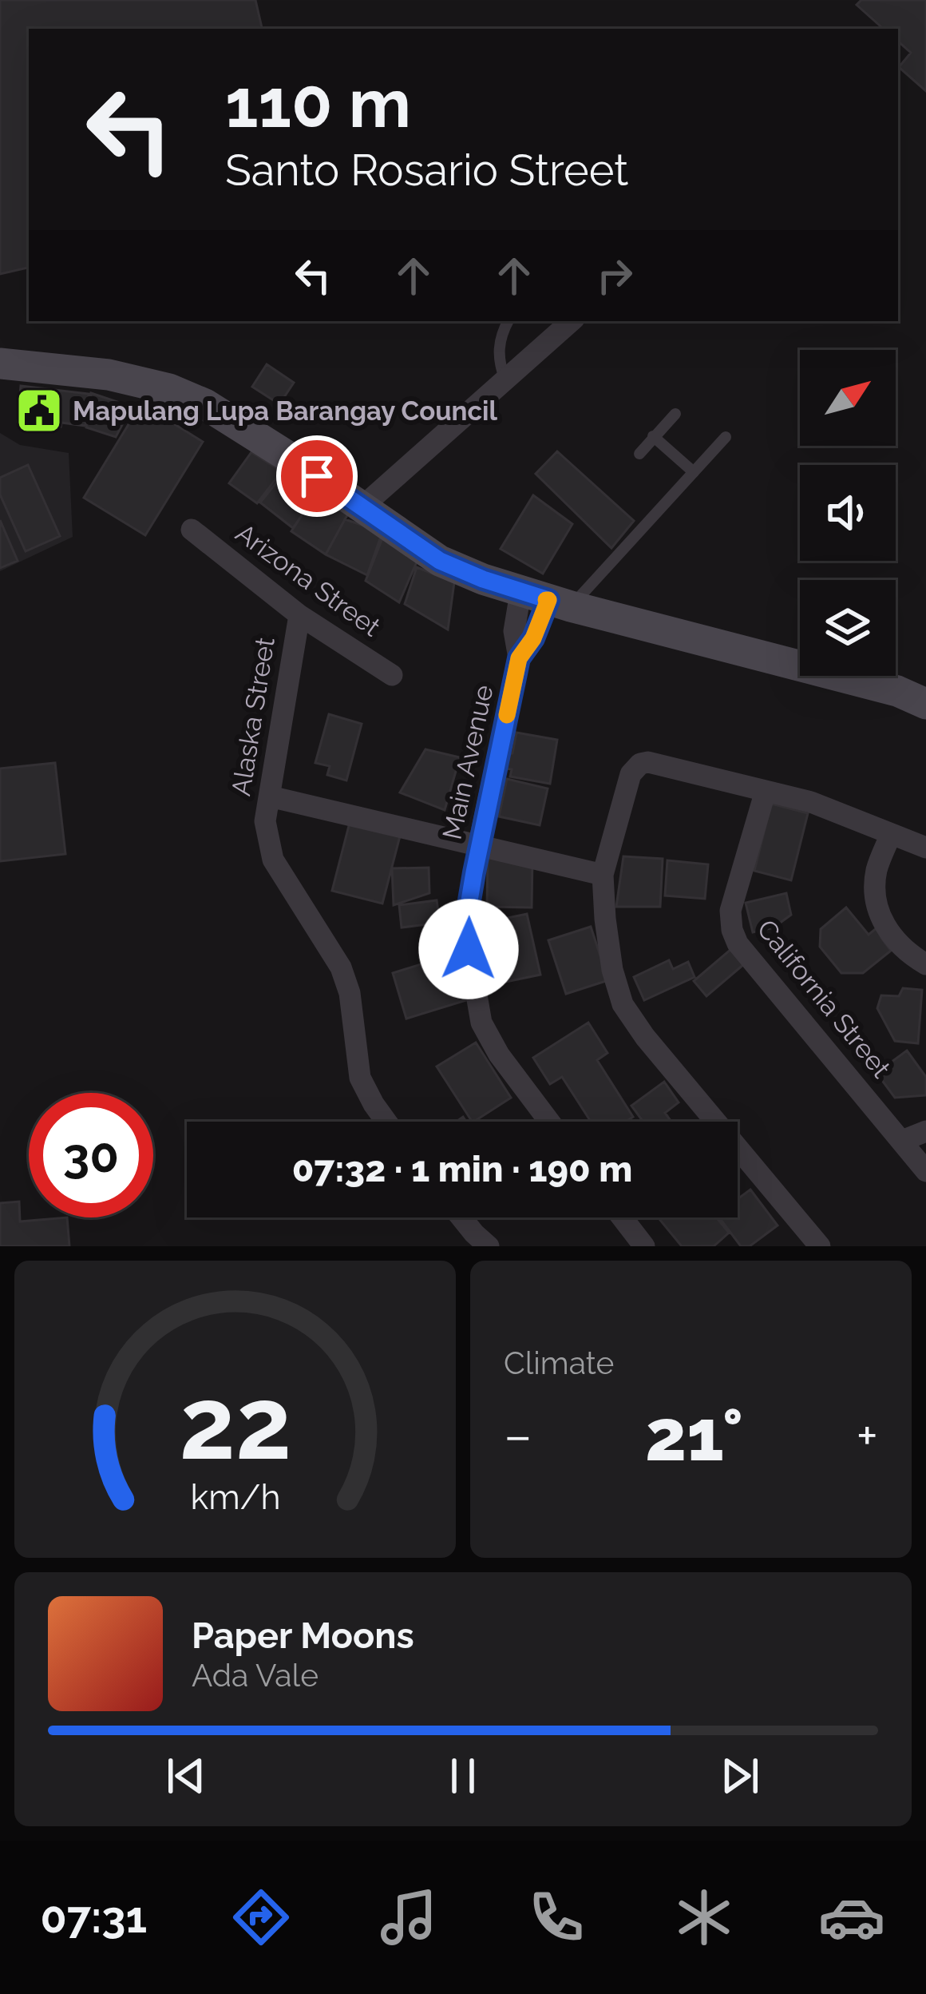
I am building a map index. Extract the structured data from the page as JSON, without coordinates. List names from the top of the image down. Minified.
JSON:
{"streets":{"street":["Arizona Street","Alaska Street","Main Avenue","California Street"]},"crossings":[["Arizona Street","Alaska Street"]],"places":{"public building":["Mapulang Lupa Barangay Council"]},"north":"top right","page":{"turn":["110 m","Santo Rosario Street"],"limit":"30","trip":"07:32 · 1 min · 190 m","tile":"Climate","heat":["−","21°","+"],"song":["Paper Moons","Ada Vale"],"tabs":"07:31","gauge":["22","km/h"]}}
